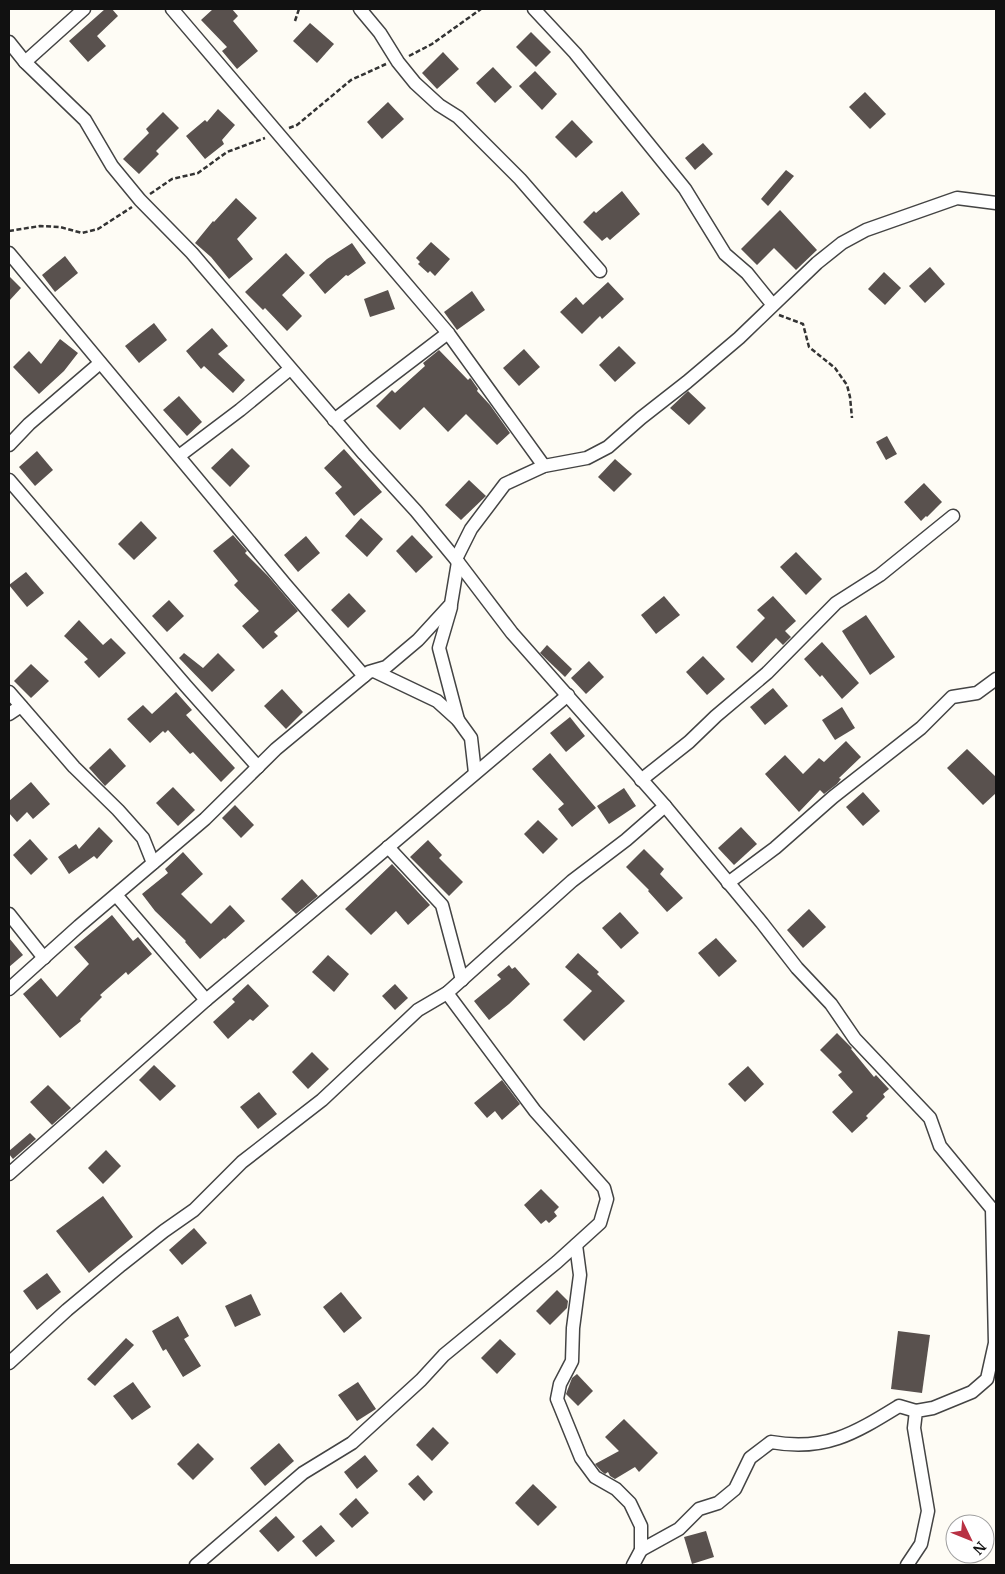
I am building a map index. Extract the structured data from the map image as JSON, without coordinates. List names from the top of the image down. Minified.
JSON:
{"north":"bottom right"}
